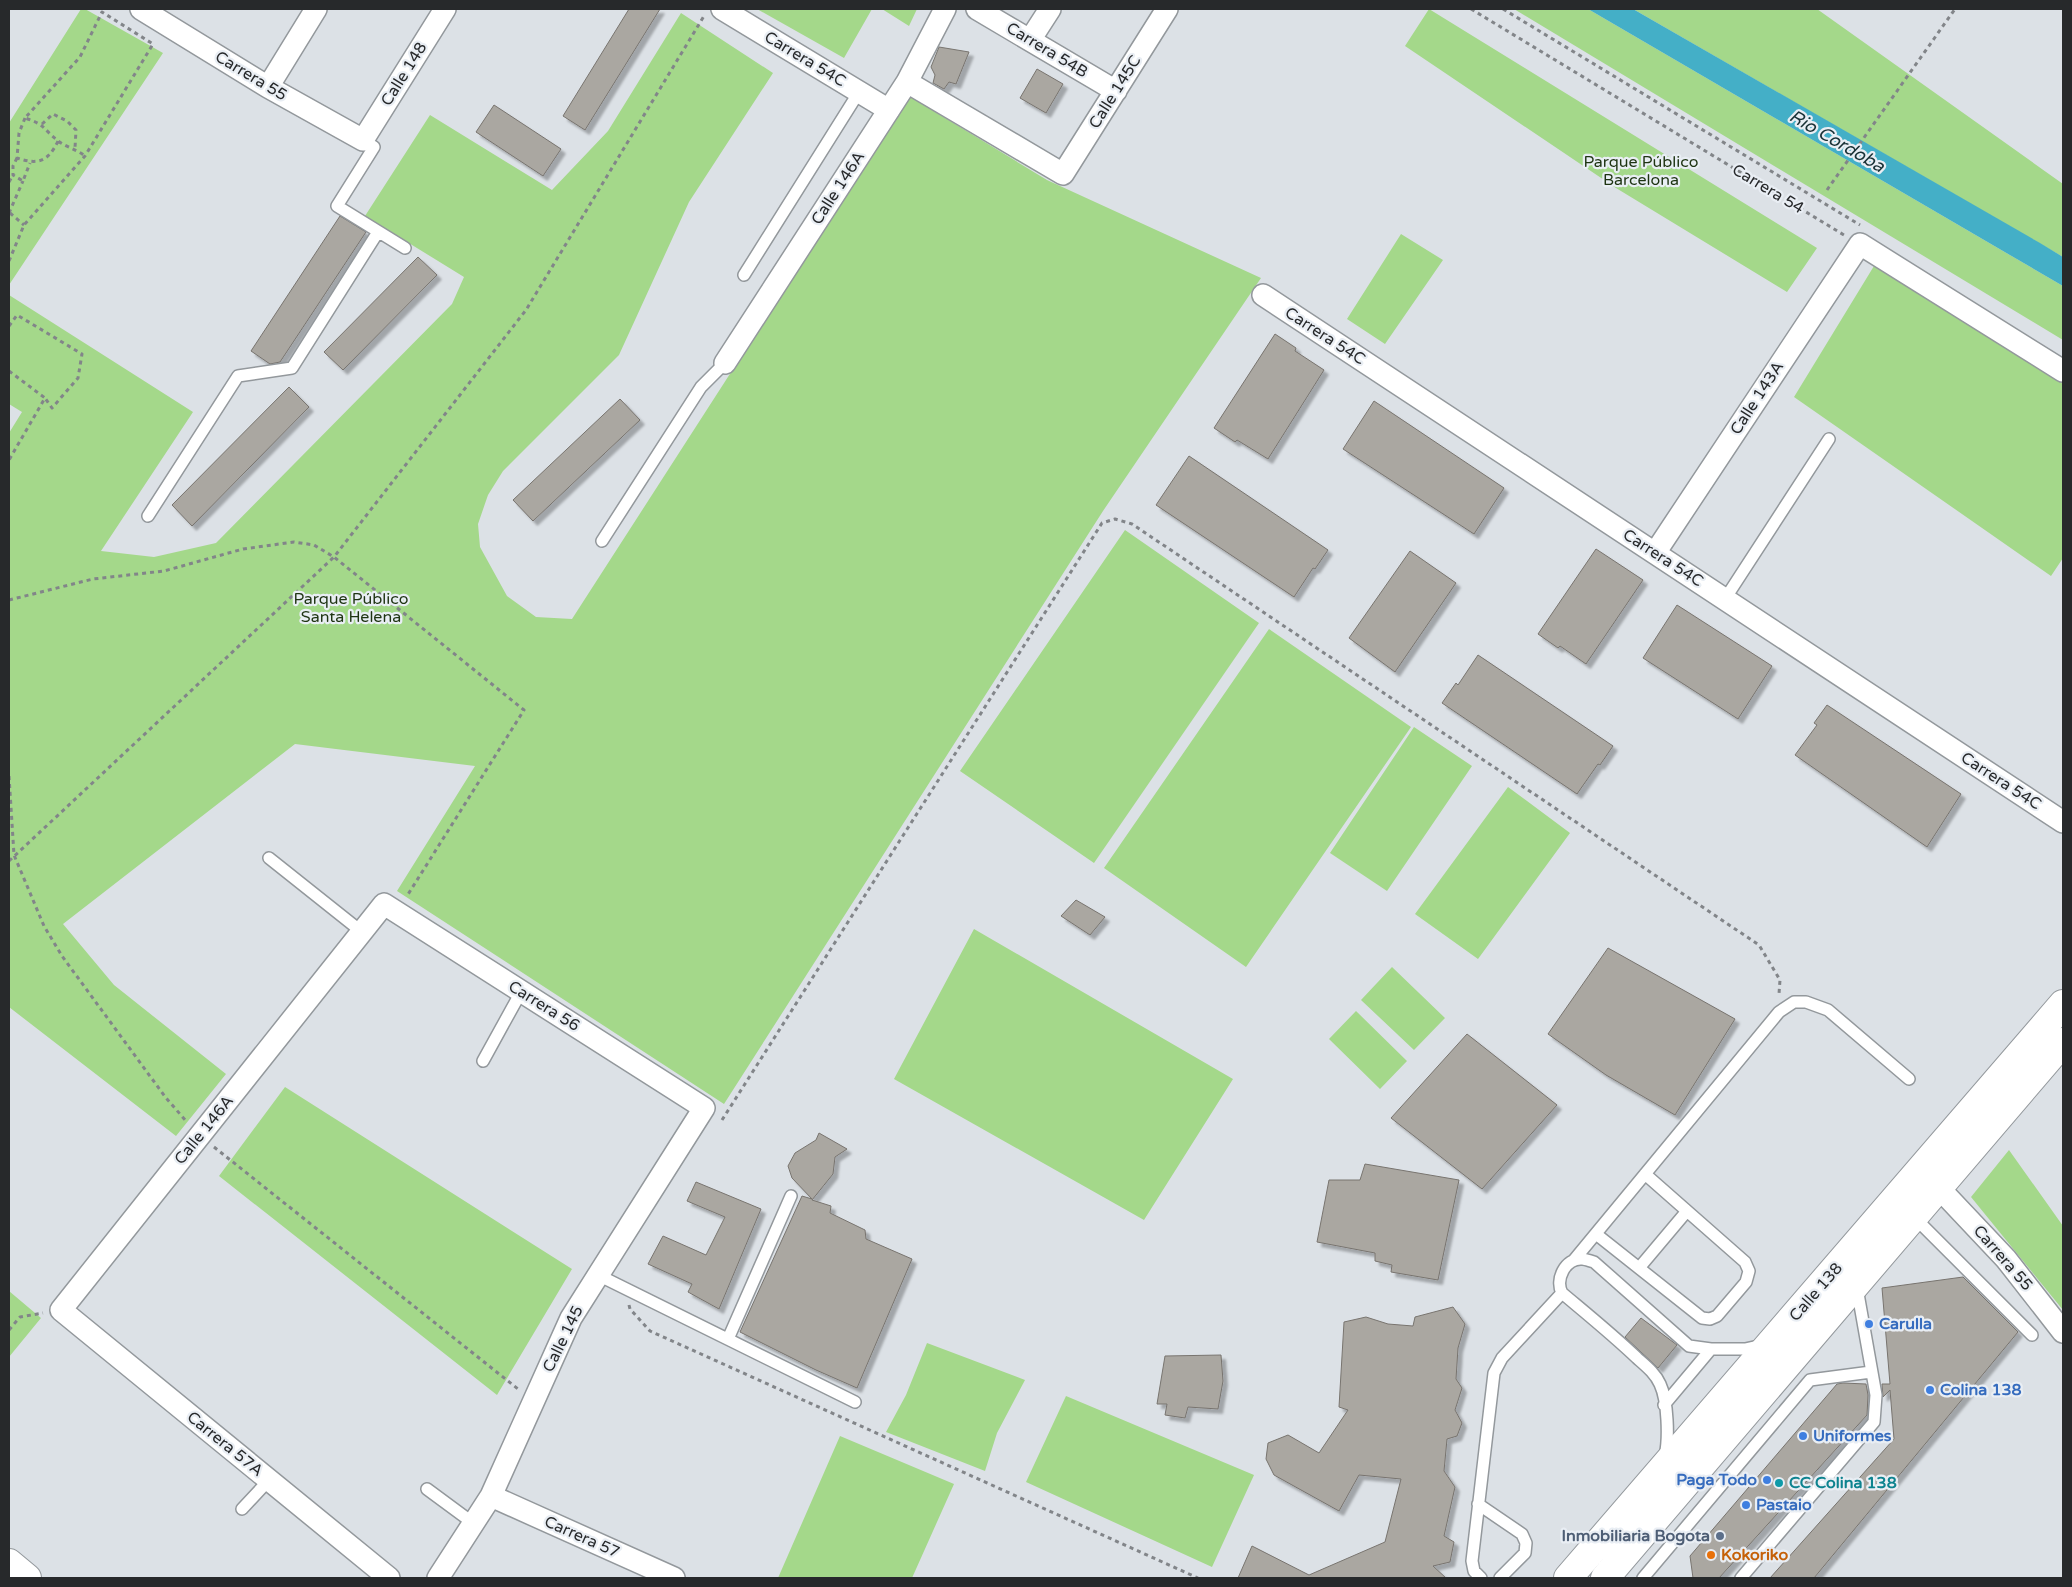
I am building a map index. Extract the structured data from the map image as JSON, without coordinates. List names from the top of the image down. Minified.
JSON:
{"streets":{"main road":["Calle 138"],"street":["Carrera 54B","Carrera 54C","Calle 148","Carrera 55","Calle 145C","Calle 146A","Calle 143A","Carrera 56","Calle 145","Carrera 57A","Carrera 57"],"path":["Carrera 54"]},"crossings":[["Carrera 54B","Calle 145C"],["Carrera 54C","Calle 146A"],["Carrera 54C","Calle 143A"],["Calle 148","Carrera 55"],["Carrera 55","Calle 138"],["Calle 145C","Calle 146A"],["Calle 146A","Carrera 56"],["Calle 146A","Carrera 57A"],["Carrera 54","Calle 143A"],["Carrera 56","Calle 145"],["Calle 145","Carrera 57"]],"water":["Rio Cordoba"],"parks":["Parque Público Barcelona","Parque Público Santa Helena"],"places":["Carulla","Colina 138","Uniformes","Paga Todo","CC Colina 138","Pastaio","Inmobiliaria Bogota","Kokoriko"]}
